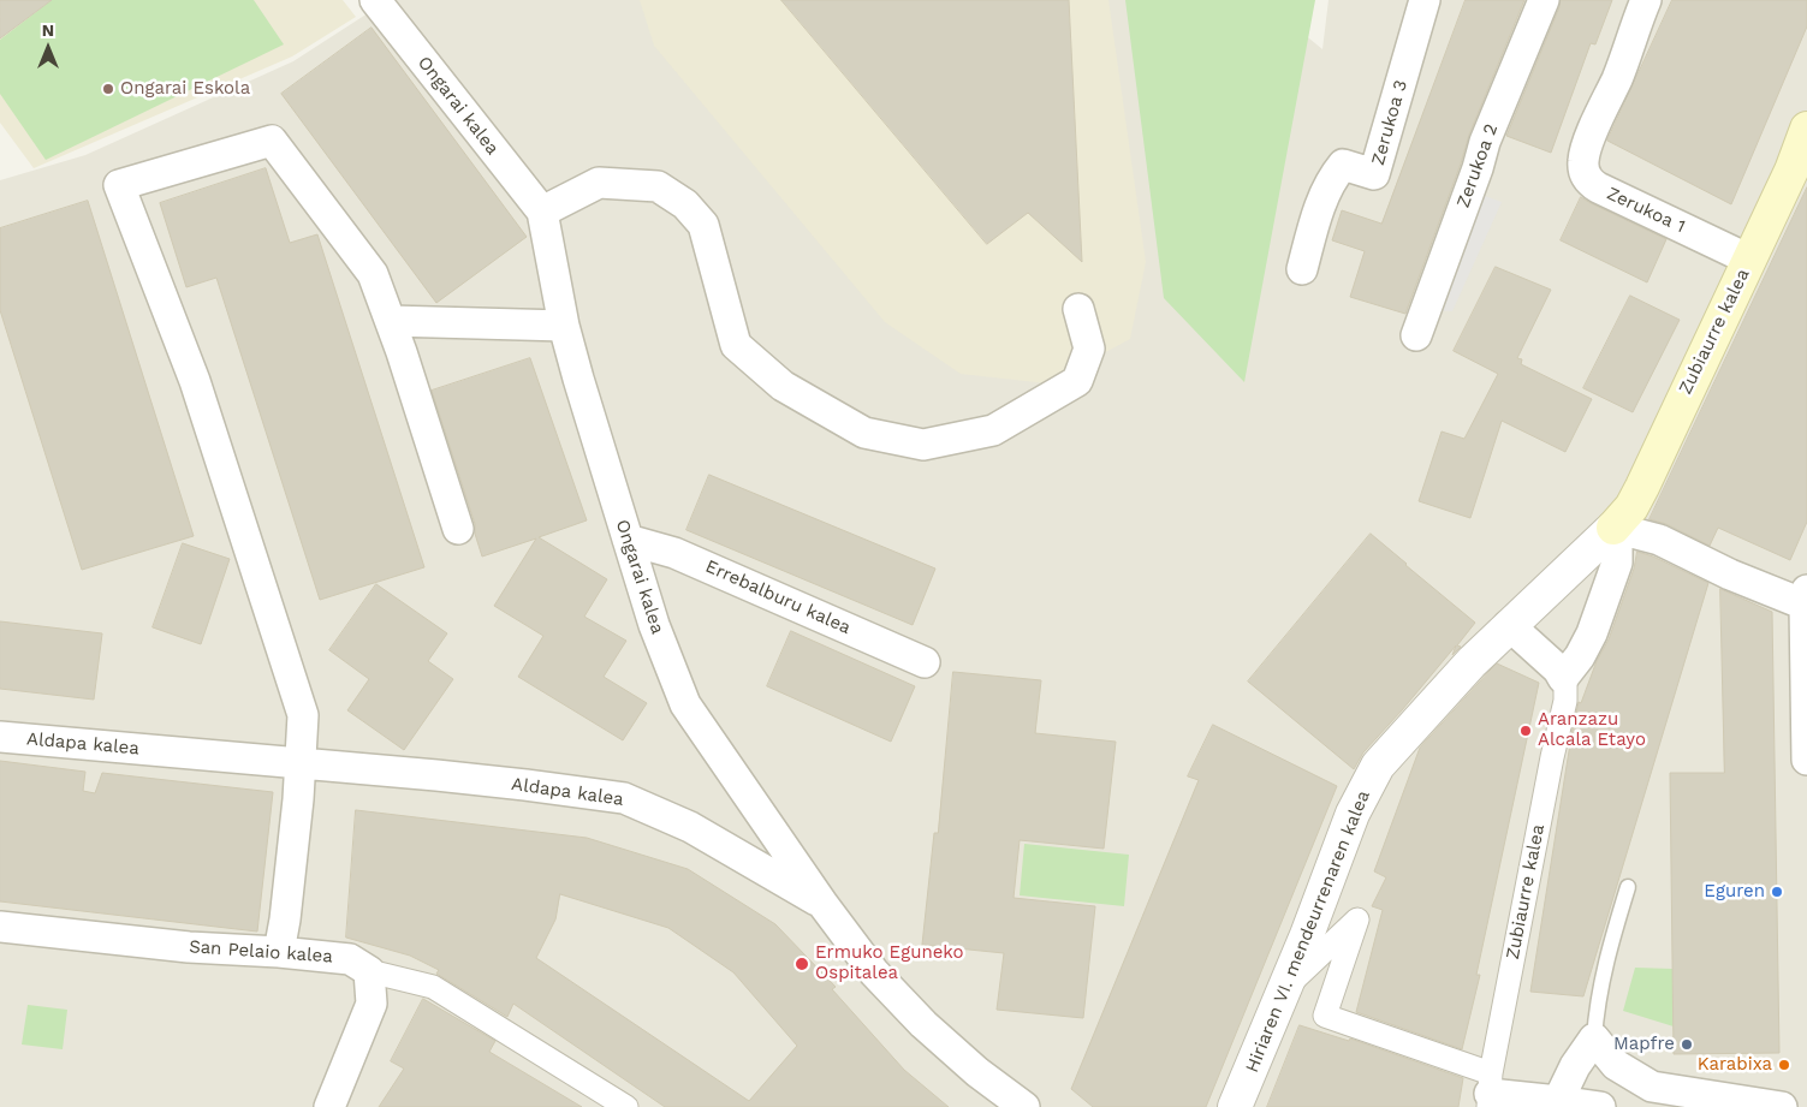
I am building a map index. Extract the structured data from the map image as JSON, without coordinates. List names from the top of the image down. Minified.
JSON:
{"streets":{"main road":["Zubiaurre kalea"],"street":["Ongarai kalea","Zerukoa 3","Zerukoa 2","Zerukoa 1","Errebalburu kalea","Aldapa kalea","Hiriaren VI. mendeurrenaren kalea","San Pelaio kalea"]},"crossings":[["Ongarai kalea","Errebalburu kalea"],["Ongarai kalea","Aldapa kalea"],["Zerukoa 1","Zubiaurre kalea"],["Zubiaurre kalea","Hiriaren VI. mendeurrenaren kalea"]],"places":["Ongarai Eskola","Aranzazu Alcala Etayo","Eguren","Ermuko Eguneko Ospitalea","Mapfre","Karabixa"],"north":"top"}
